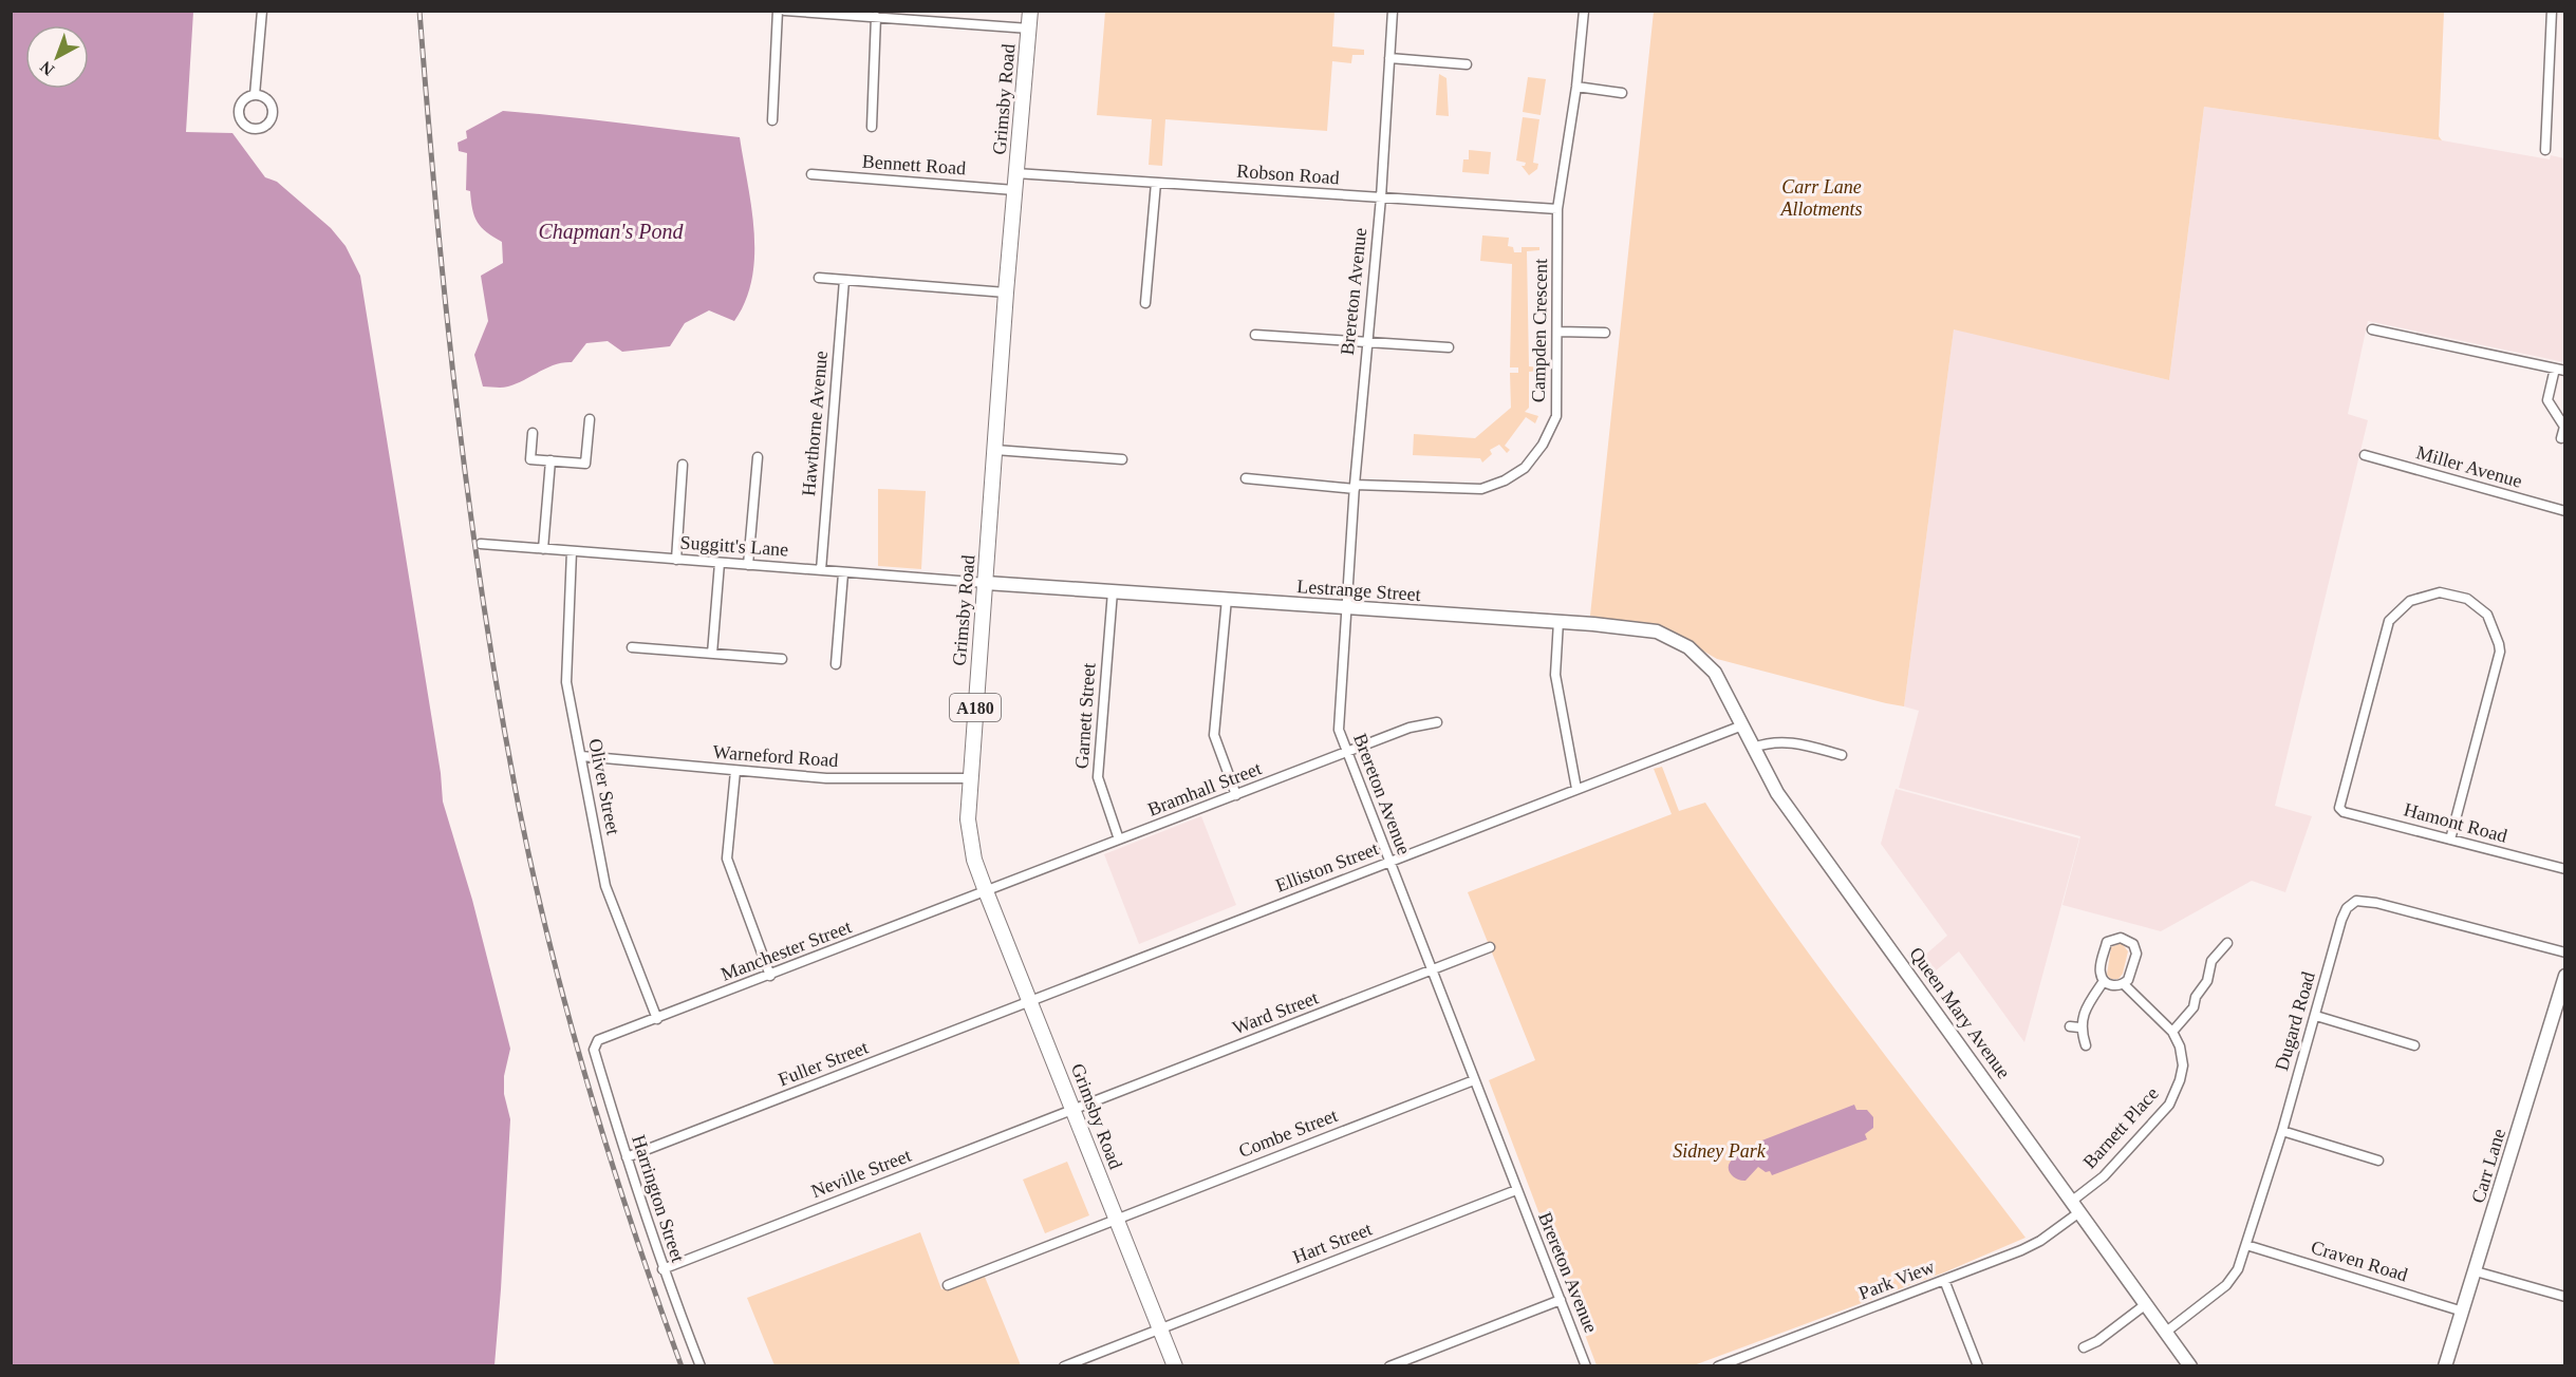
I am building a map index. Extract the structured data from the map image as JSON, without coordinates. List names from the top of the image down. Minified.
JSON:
{"streets":{"main road":["Grimsby Road","A180"],"street":["Bennett Road","Robson Road","Brereton Avenue","Campden Crescent","Hawthorne Avenue","Miller Avenue","Suggitt's Lane","Lestrange Street","Garnett Street","Warneford Road","Oliver Street","Bramhall Street","Hamont Road","Elliston Street","Manchester Street","Ward Street","Queen Mary Avenue","Dugard Road","Fuller Street","Barnett Place","Combe Street","Carr Lane","Neville Street","Harrington Street","Hart Street","Craven Road","Park View"]},"crossings":[["Grimsby Road","Bennett Road"],["Grimsby Road","Robson Road"],["Grimsby Road","Suggitt's Lane"],["Grimsby Road","Lestrange Street"],["Grimsby Road","Warneford Road"],["Grimsby Road","Bramhall Street"],["Grimsby Road","Elliston Street"],["Grimsby Road","Manchester Street"],["Grimsby Road","Ward Street"],["Grimsby Road","Fuller Street"],["Grimsby Road","Combe Street"],["Grimsby Road","Neville Street"],["Grimsby Road","Hart Street"],["Robson Road","Brereton Avenue"],["Robson Road","Campden Crescent"],["Brereton Avenue","Campden Crescent"],["Brereton Avenue","Lestrange Street"],["Brereton Avenue","Bramhall Street"],["Brereton Avenue","Elliston Street"],["Brereton Avenue","Ward Street"],["Brereton Avenue","Combe Street"],["Brereton Avenue","Hart Street"],["Hawthorne Avenue","Suggitt's Lane"],["Suggitt's Lane","Lestrange Street"],["Suggitt's Lane","Oliver Street"],["Lestrange Street","Garnett Street"],["Lestrange Street","Queen Mary Avenue"],["Garnett Street","Bramhall Street"],["Warneford Road","Oliver Street"],["Oliver Street","Manchester Street"],["Bramhall Street","Manchester Street"],["Elliston Street","Queen Mary Avenue"],["Elliston Street","Fuller Street"],["Manchester Street","Harrington Street"],["Ward Street","Neville Street"],["Queen Mary Avenue","Dugard Road"],["Queen Mary Avenue","Barnett Place"],["Queen Mary Avenue","Park View"],["Dugard Road","Craven Road"],["Fuller Street","Harrington Street"],["Barnett Place","Park View"],["Carr Lane","Craven Road"],["Neville Street","Harrington Street"]],"water":["Chapman's Pond"],"parks":["Carr Lane Allotments","Sidney Park"],"north":"bottom left"}
